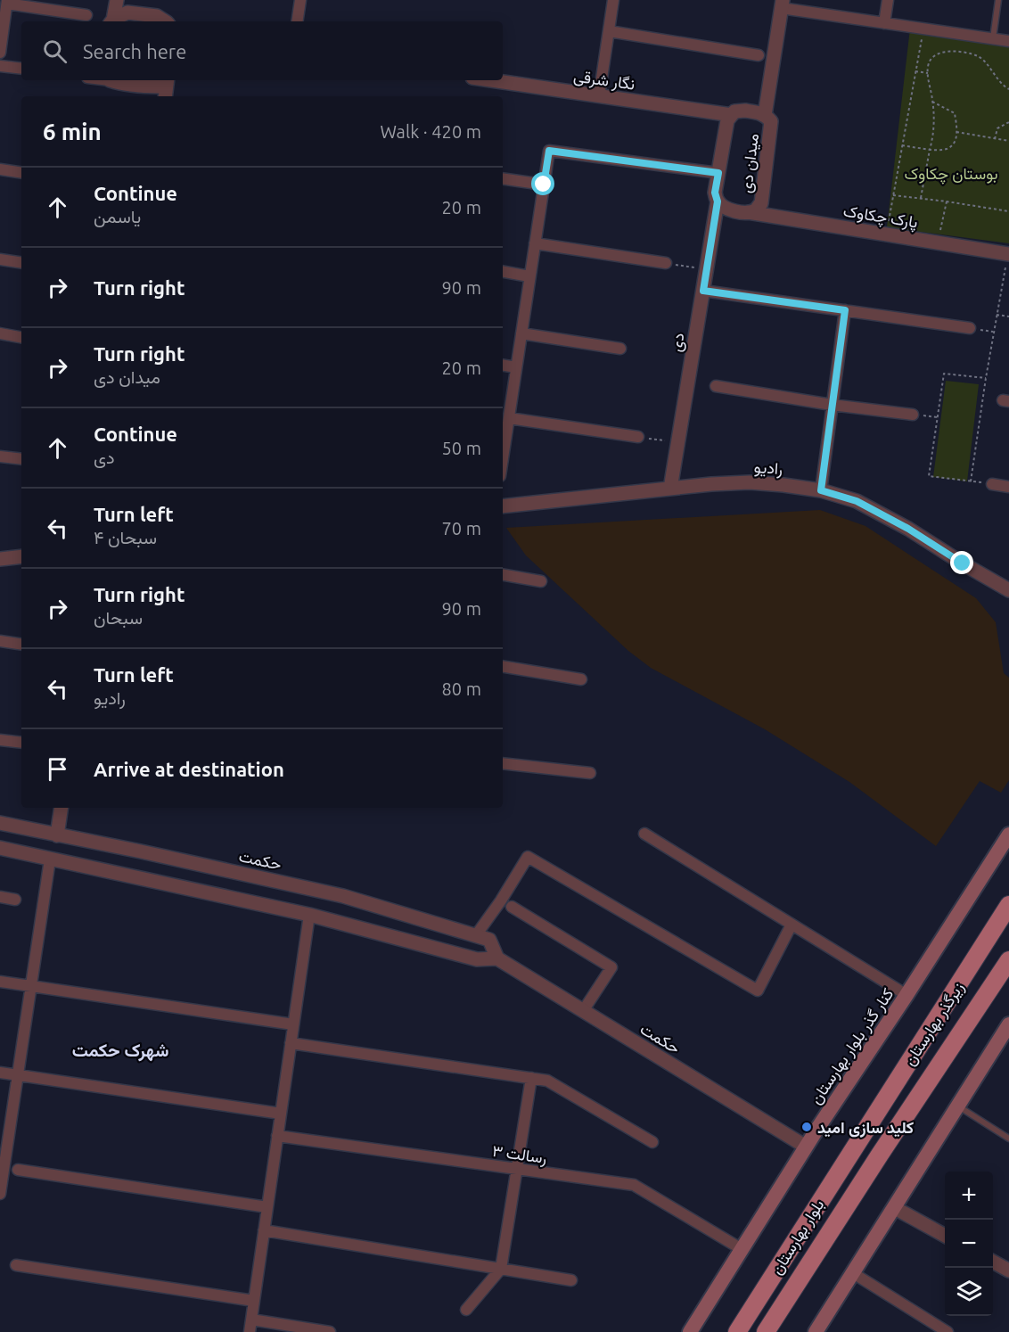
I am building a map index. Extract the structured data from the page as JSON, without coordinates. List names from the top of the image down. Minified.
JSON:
{"streets":{"main road":["زیرگذر بهارستان","کنار گذر بلوار بهارستان","بلوار بهارستان"],"street":["نگار شرقی","میدان دی","پارک چکاوک","دی","رادیو","حکمت","رسالت ۳"]},"crossings":[["نگار شرقی","میدان دی"],["میدان دی","پارک چکاوک"],["میدان دی","دی"],["دی","رادیو"],["حکمت","کنار گذر بلوار بهارستان"],["زیرگذر بهارستان","بلوار بهارستان"],["کنار گذر بلوار بهارستان","رسالت ۳"]],"districts":["شهرک حکمت"],"parks":["بوستان چکاوک"],"places":["کلید سازی امید"],"page":{"search":"Search here","heading":["6 min","Walk · 420 m"],"list":[["Continue","یاسمن","20 m"],["Turn right","90 m"],["Turn right","میدان دی","20 m"],["Continue","دی","50 m"],["Turn left","سبحان ۴","70 m"],["Turn right","سبحان","90 m"],["Turn left","رادیو","80 m"],"Arrive at destination"],"map_buttons":["+","−"]}}
